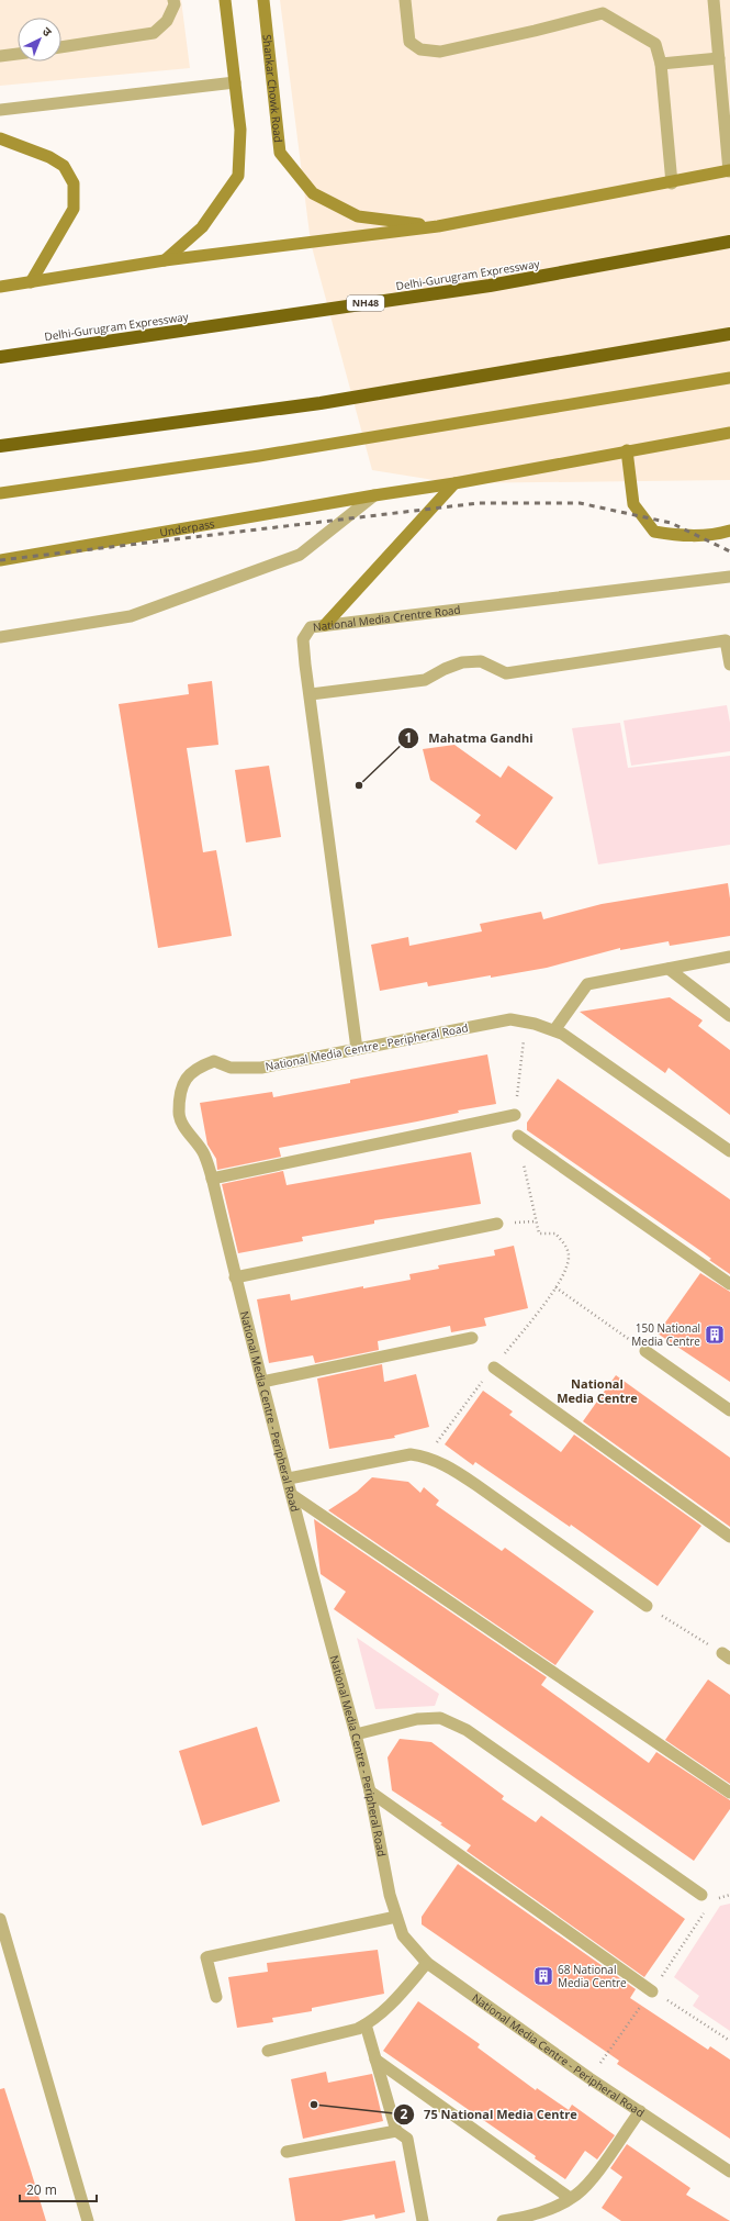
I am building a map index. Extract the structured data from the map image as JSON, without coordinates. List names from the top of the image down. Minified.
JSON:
{"streets":{"highway":["Delhi-Gurugram Expressway","NH48"],"main road":["Shankar Chowk Road","Underpass"],"street":["National Media Crentre Road","National Media Centre - Peripheral Road"]},"crossings":[["National Media Crentre Road","National Media Centre - Peripheral Road"]],"districts":["National Media Centre"],"places":{"other":["Mahatma Gandhi","75 National Media Centre"],"building":["150 National Media Centre","68 National Media Centre"]},"scale_bar":"20 m","north":"top right"}
